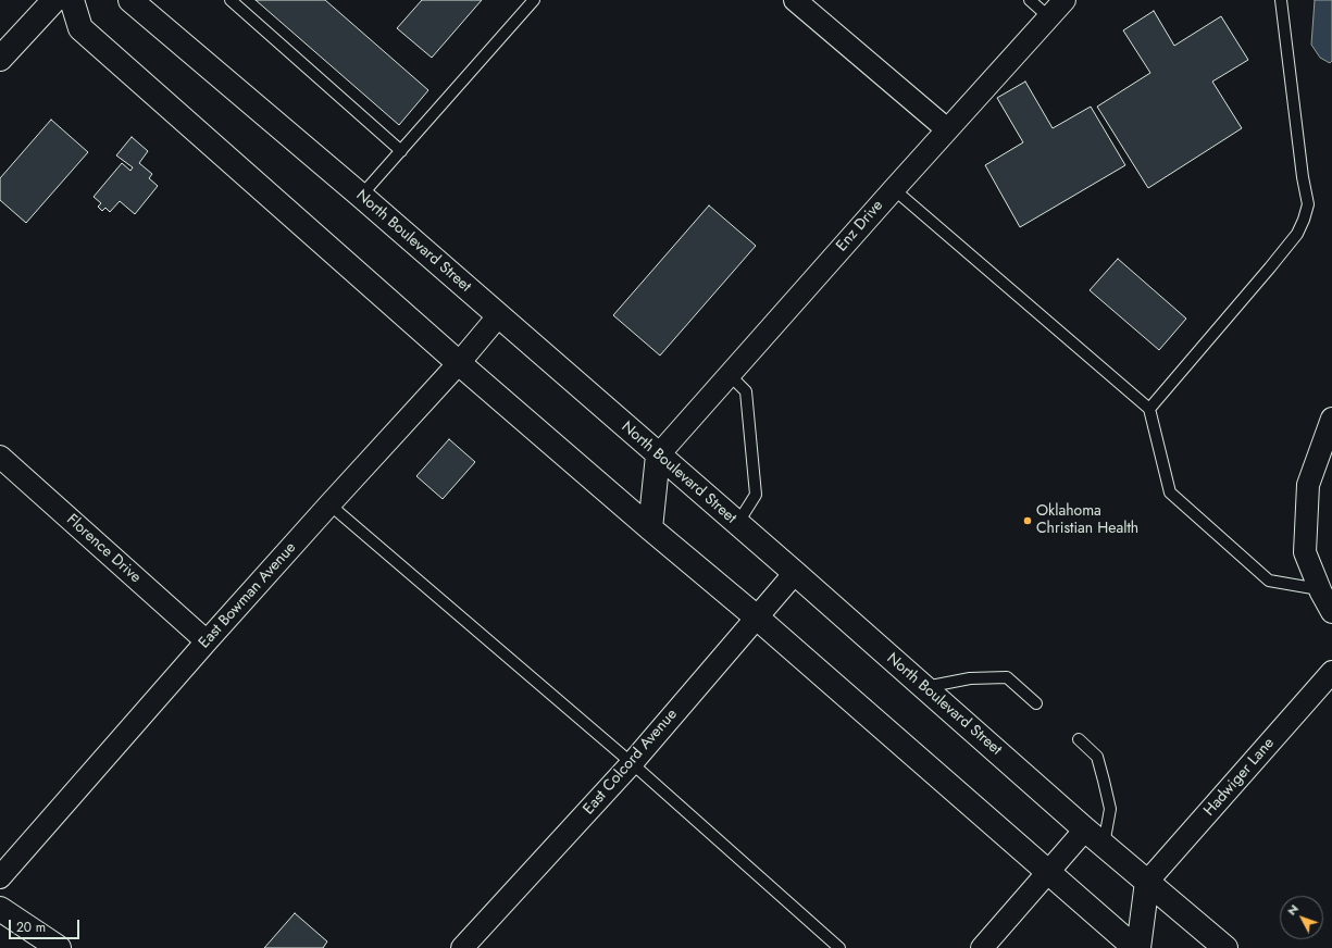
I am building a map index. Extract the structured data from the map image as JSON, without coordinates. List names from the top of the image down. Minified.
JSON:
{"streets":{"main road":["North Boulevard Street"],"street":["Enz Drive","Florence Drive","East Bowman Avenue","East Colcord Avenue","Hadwiger Lane"]},"crossings":[["Enz Drive","North Boulevard Street"],["North Boulevard Street","East Bowman Avenue"],["North Boulevard Street","East Colcord Avenue"],["North Boulevard Street","Hadwiger Lane"],["Florence Drive","East Bowman Avenue"]],"places":["Oklahoma Christian Health"],"scale_bar":"20 m","north":"top left"}
